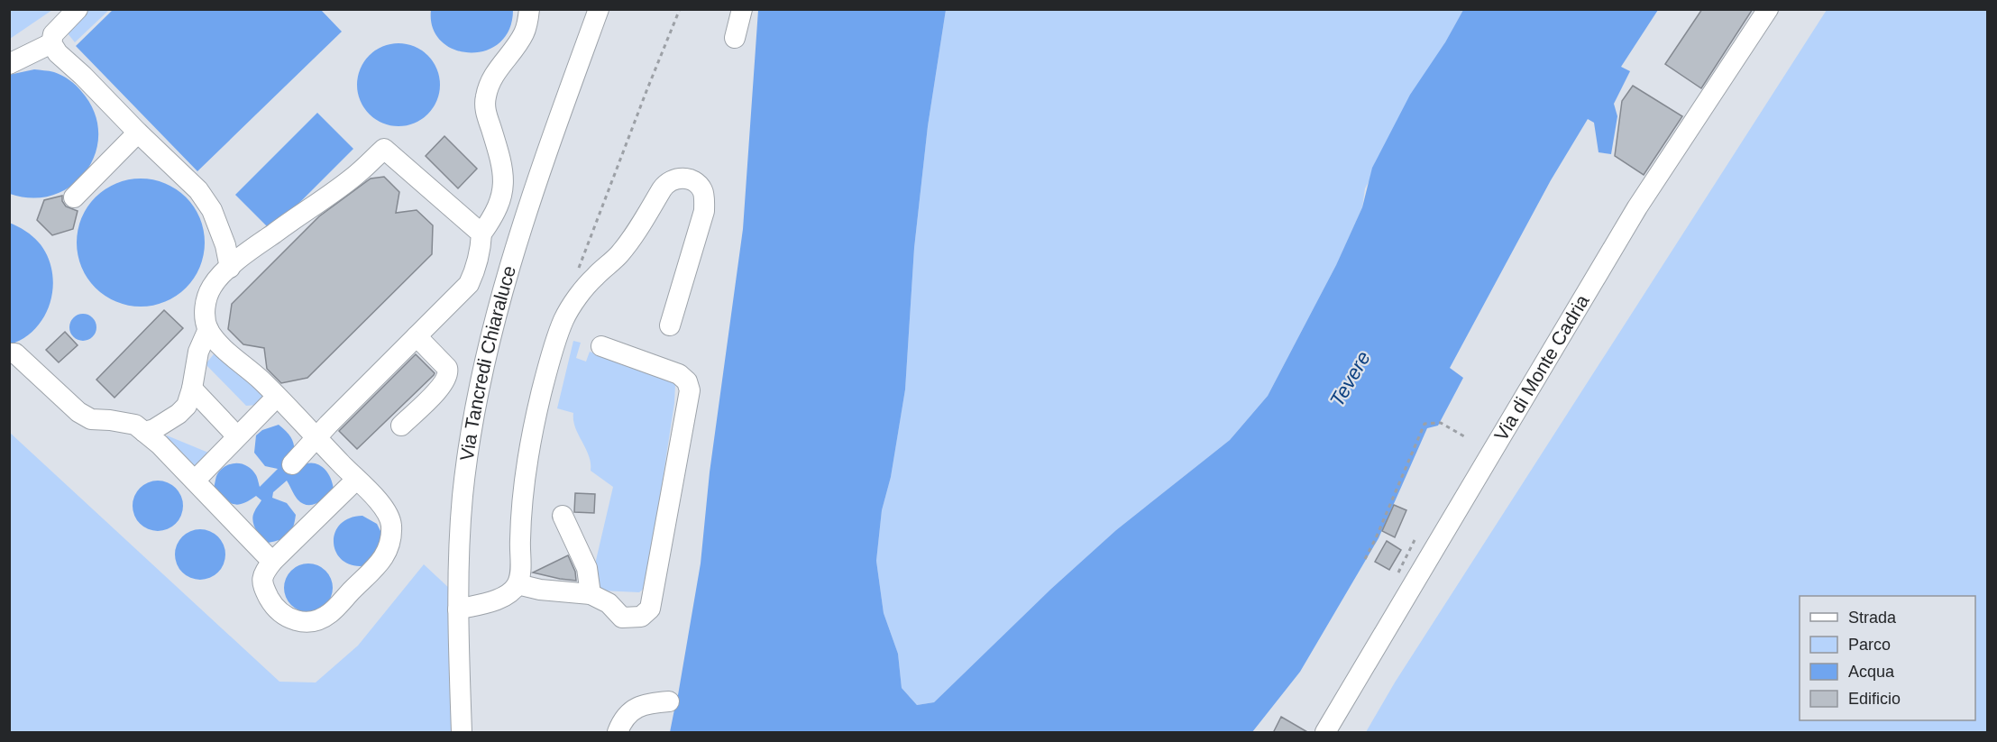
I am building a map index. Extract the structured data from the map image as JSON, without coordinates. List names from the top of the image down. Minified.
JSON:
{"streets":{"street":["Via Tancredi Chiaraluce","Via di Monte Cadria"]},"water":["Tevere"],"legend":["Strada","Parco","Acqua","Edificio"]}
